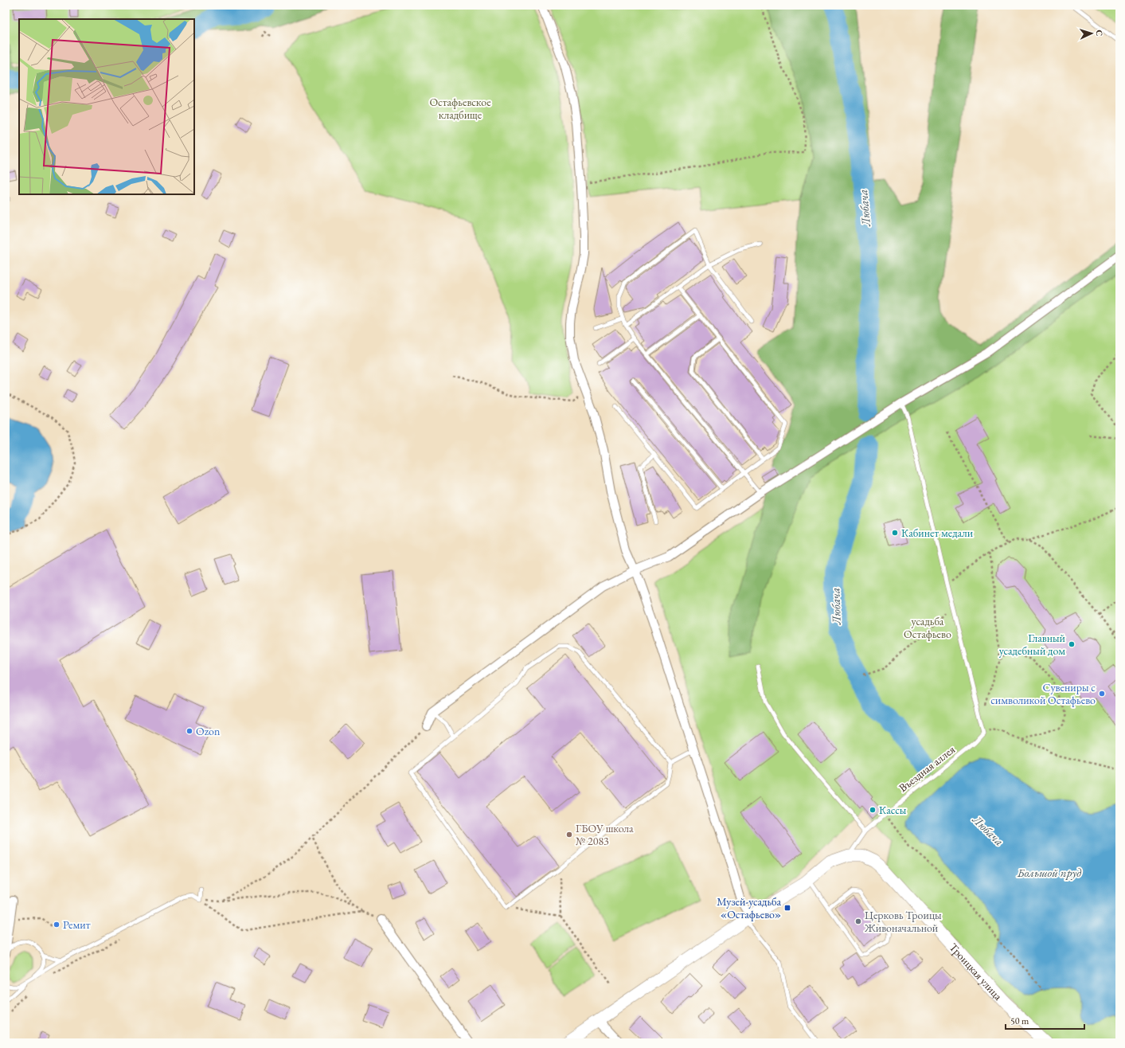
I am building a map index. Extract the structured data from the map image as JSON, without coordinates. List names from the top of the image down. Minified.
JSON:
{"streets":{"street":["Троицкая улица"],"lane":["Въездная аллея"]},"crossings":[["Въездная аллея","Троицкая улица"]],"water":["Любача","Большой пруд"],"parks":["Остафьевское кладбище","усадьба Остафьево"],"places":{"other":["Кабинет медали","Главный усадебный дом","Сувениры с символикой Остафьево","Ozon","Кассы","ГБОУ школа № 2083","Церковь Троицы Живоначальной","Ремит"],"transit":["Музей-усадьба «Остафьево»"]},"scale_bar":"50 m","north":"right"}
